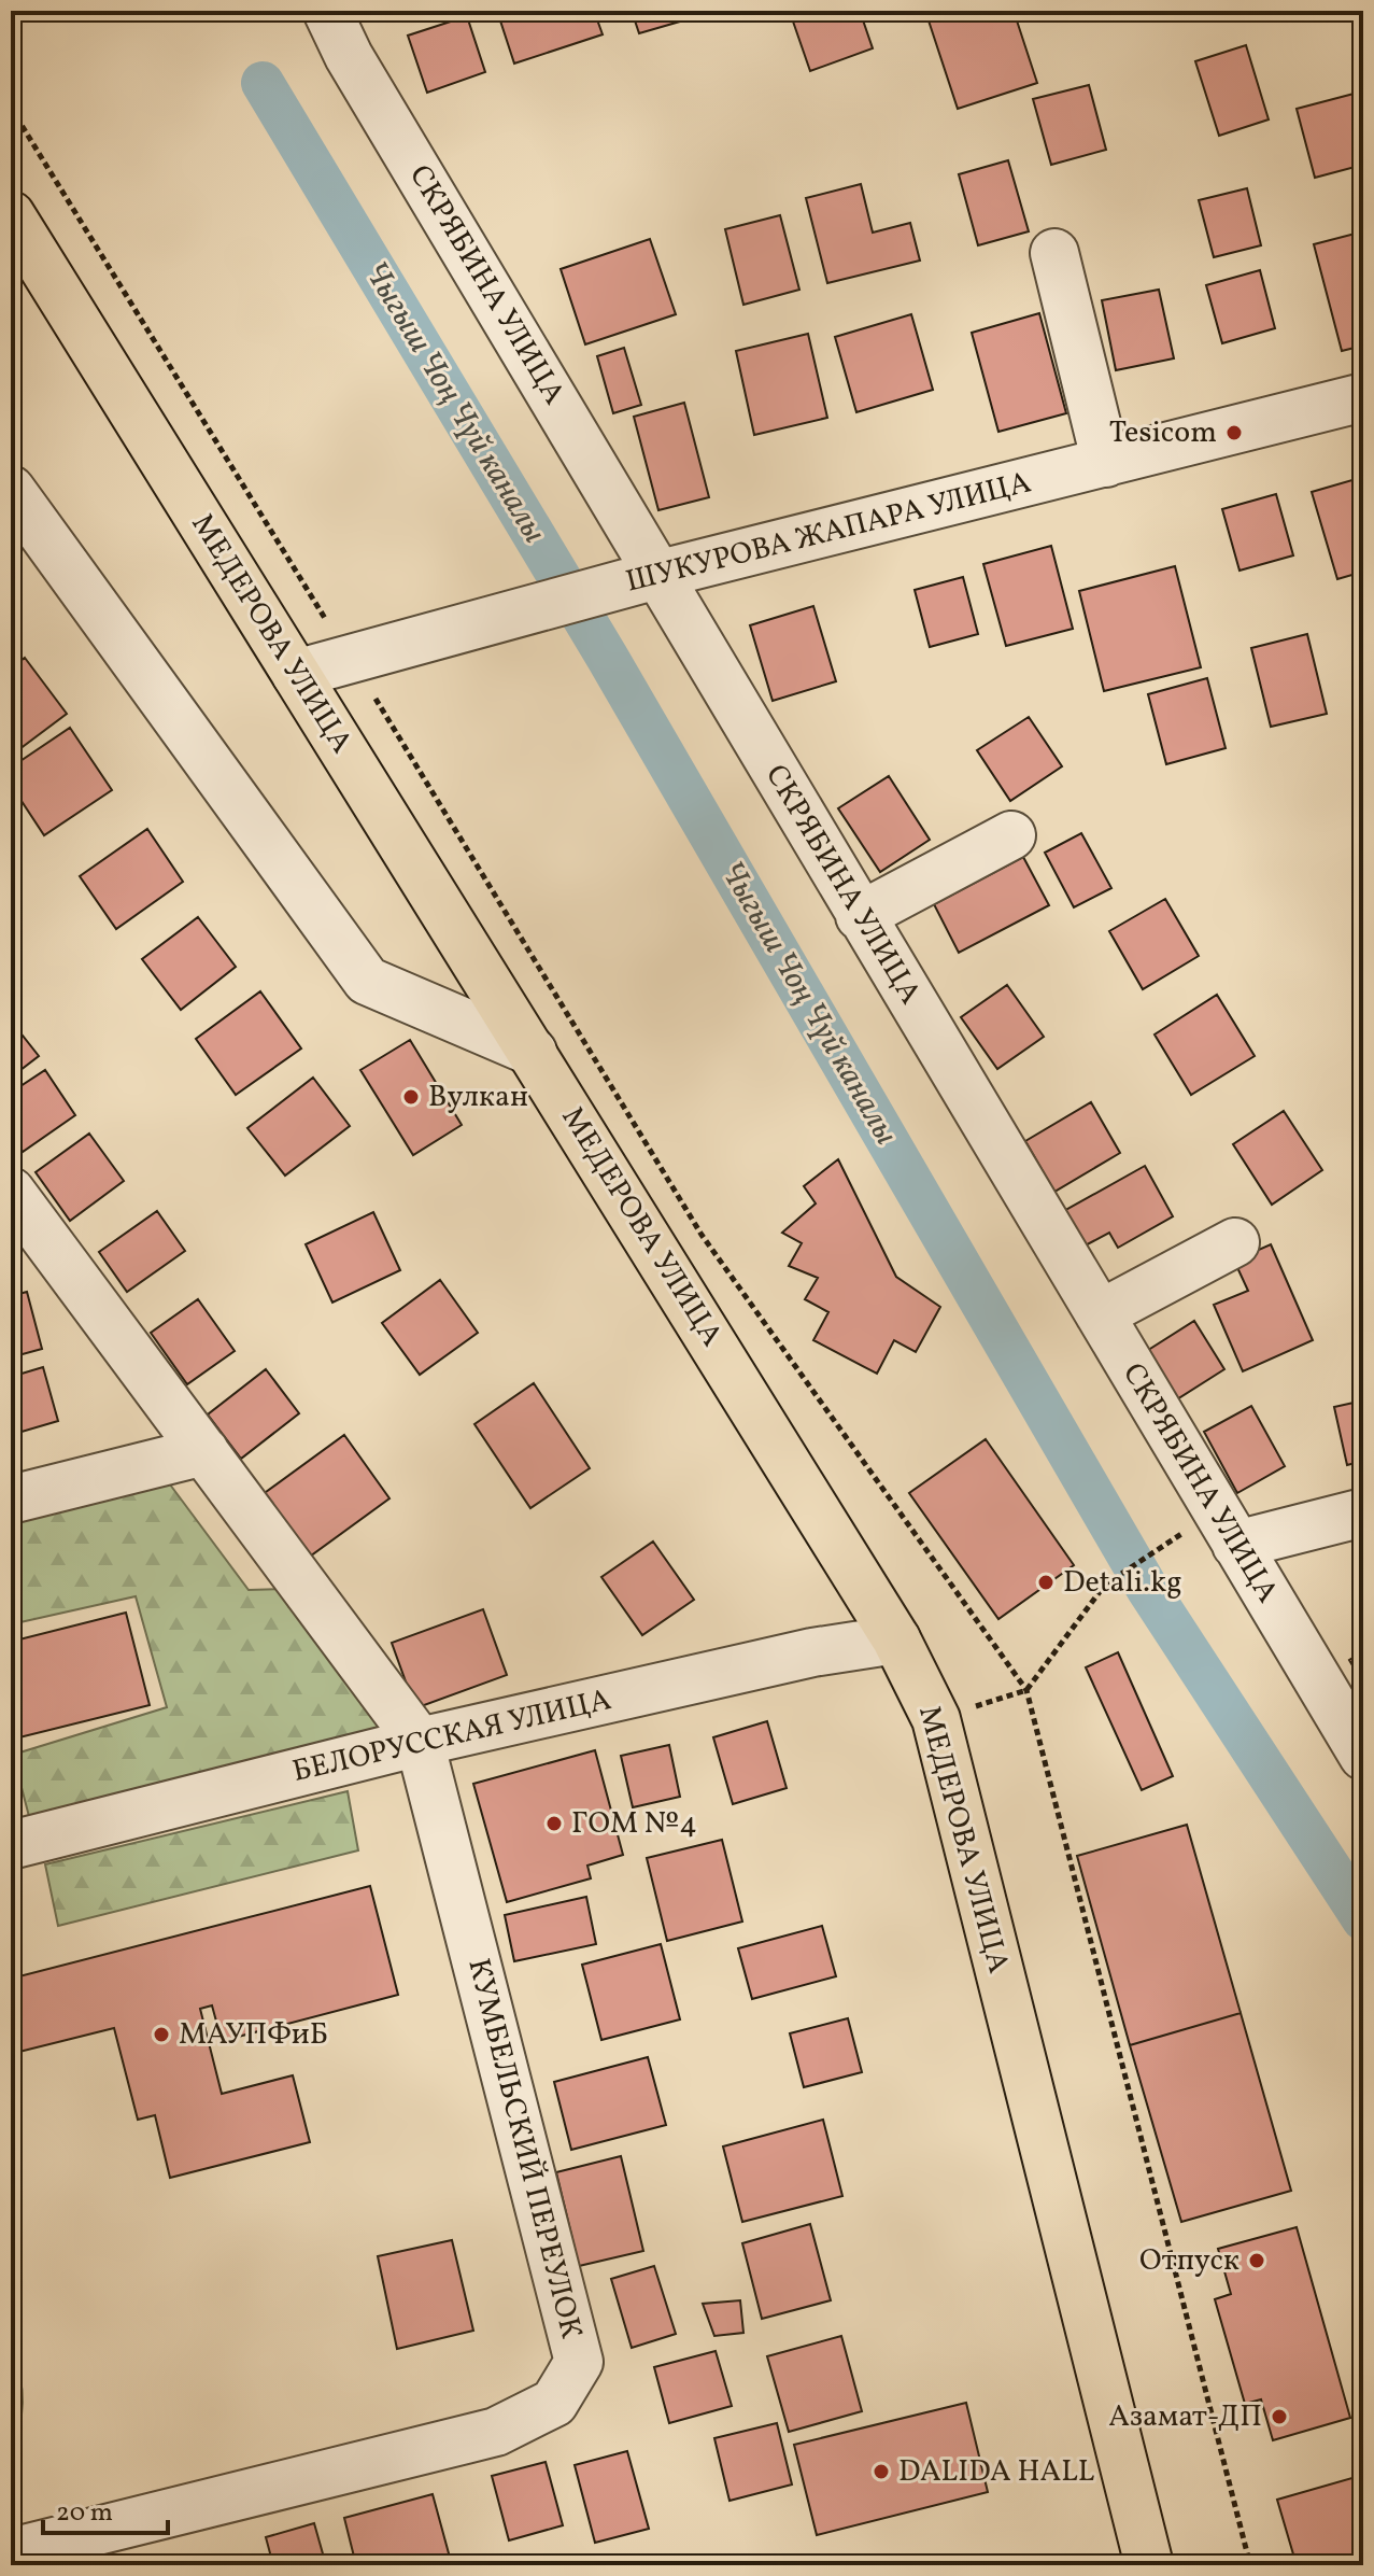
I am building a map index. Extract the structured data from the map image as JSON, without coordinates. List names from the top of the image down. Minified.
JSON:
{"streets":{"main road":["МЕДЕРОВА УЛИЦА"],"street":["СКРЯБИНА УЛИЦА","ШУКУРОВА ЖАПАРА УЛИЦА","БЕЛОРУССКАЯ УЛИЦА","КУМБЕЛЬСКИЙ ПЕРЕУЛОК"]},"crossings":[["СКРЯБИНА УЛИЦА","ШУКУРОВА ЖАПАРА УЛИЦА"],["ШУКУРОВА ЖАПАРА УЛИЦА","МЕДЕРОВА УЛИЦА"],["МЕДЕРОВА УЛИЦА","БЕЛОРУССКАЯ УЛИЦА"],["БЕЛОРУССКАЯ УЛИЦА","КУМБЕЛЬСКИЙ ПЕРЕУЛОК"]],"water":["Чыгыш Чоң Чүй каналы"],"places":["Tesicom","Вулкан","Detali.kg","ГОМ №4","МАУПФиБ","Отпуск","Азамат-ДП","DALIDA HALL"],"scale_bar":"20 m"}
